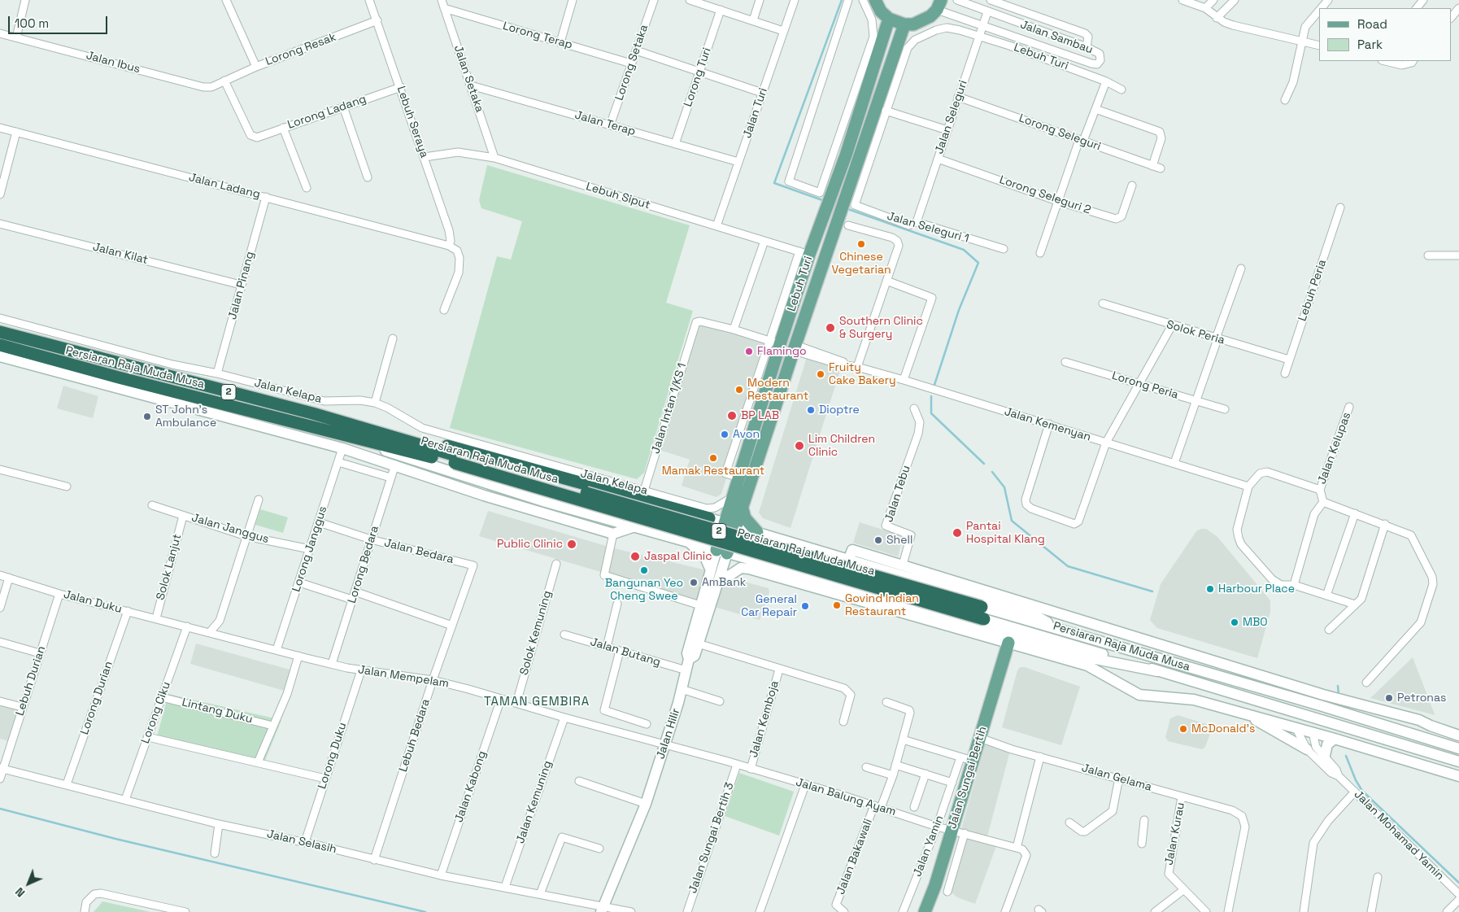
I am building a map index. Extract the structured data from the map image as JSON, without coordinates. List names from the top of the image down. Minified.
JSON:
{"streets":{"highway":["Persiaran Raja Muda Musa","2"],"main road":["Lebuh Turi","Jalan Sungai Bertih"],"street":["Lorong Terap","Jalan Sambau","Lorong Resak","Jalan Ibus","Lorong Setaka","Lorong Turi","Jalan Setaka","Lorong Ladang","Jalan Turi","Jalan Seleguri","Lebuh Seraya","Jalan Terap","Lorong Seleguri","Jalan Ladang","Lorong Seleguri 2","Lebuh Siput","Jalan Seleguri 1","Jalan Kilat","Jalan Pinang","Lebuh Peria","Solok Peria","Lorong Peria","Jalan Kelapa","Jalan Intan 1/KS 1","Jalan Kemenyan","Jalan Kelupas","Jalan Tebu","Jalan Janggus","Lorong Janggus","Jalan Bedara","Lorong Bedara","Solok Lanjut","Jalan Duku","Solok Kemuning","Jalan Butang","Jalan Mempelam","Lebuh Durian","Lorong Durian","Lintang Duku","Lorong Ciku","Jalan Kemboja","Jalan Hilir","Lebuh Bedara","Lorong Duku","Jalan Gelama","Jalan Kabong","Jalan Balung Ayam","Jalan Kemuning","Jalan Kurau","Jalan Mohamad Yamin","Jalan Sungai Bertih 3","Jalan Selasih","Jalan Yamin","Jalan Bakawali"]},"crossings":[["Lorong Terap","Lorong Setaka"],["Lorong Terap","Jalan Setaka"],["Jalan Sambau","Jalan Seleguri"],["Lorong Resak","Jalan Ibus"],["Lorong Resak","Lorong Ladang"],["Lorong Resak","Lebuh Seraya"],["Lebuh Turi","Jalan Seleguri"],["Lebuh Turi","Lebuh Siput"],["Lebuh Turi","Jalan Seleguri 1"],["Lebuh Turi","Jalan Kelapa"],["Lebuh Turi","Jalan Kemenyan"],["Lebuh Turi","Jalan Hilir"],["Jalan Ibus","Lorong Ladang"],["Lorong Setaka","Jalan Terap"],["Lorong Turi","Jalan Terap"],["Jalan Setaka","Jalan Terap"],["Jalan Setaka","Lebuh Siput"],["Lorong Ladang","Lebuh Seraya"],["Jalan Turi","Jalan Terap"],["Jalan Turi","Lebuh Siput"],["Jalan Seleguri","Lorong Seleguri"],["Jalan Seleguri","Lorong Seleguri 2"],["Jalan Seleguri","Jalan Seleguri 1"],["Lebuh Seraya","Jalan Ladang"],["Lebuh Seraya","Lebuh Siput"],["Jalan Ladang","Jalan Pinang"],["Jalan Kilat","Jalan Pinang"],["Jalan Pinang","Jalan Kelapa"],["Lebuh Peria","Solok Peria"],["Jalan Kelapa","Jalan Intan 1/KS 1"],["Jalan Janggus","Lorong Janggus"],["Jalan Janggus","Solok Lanjut"],["Lorong Janggus","Jalan Bedara"],["Lorong Janggus","Jalan Mempelam"],["Jalan Bedara","Lorong Bedara"],["Jalan Bedara","Lebuh Bedara"],["Lorong Bedara","Jalan Mempelam"],["Solok Lanjut","Jalan Duku"],["Jalan Duku","Jalan Mempelam"],["Jalan Duku","Lebuh Durian"],["Jalan Duku","Lorong Durian"],["Jalan Duku","Lorong Ciku"],["Solok Kemuning","Jalan Mempelam"],["Jalan Butang","Jalan Hilir"],["Jalan Mempelam","Lorong Ciku"],["Jalan Mempelam","Jalan Hilir"],["Jalan Mempelam","Lebuh Bedara"],["Jalan Mempelam","Lorong Duku"],["Jalan Mempelam","Jalan Kabong"],["Jalan Mempelam","Jalan Balung Ayam"],["Jalan Mempelam","Jalan Kemuning"],["Lebuh Durian","Jalan Selasih"],["Lorong Durian","Jalan Selasih"],["Lintang Duku","Lorong Ciku"],["Lorong Ciku","Jalan Selasih"],["Jalan Kemboja","Jalan Balung Ayam"],["Jalan Hilir","Jalan Balung Ayam"],["Jalan Hilir","Jalan Selasih"],["Lebuh Bedara","Jalan Selasih"],["Lorong Duku","Jalan Selasih"],["Jalan Sungai Bertih","Jalan Gelama"],["Jalan Sungai Bertih","Jalan Balung Ayam"],["Jalan Gelama","Jalan Kurau"],["Jalan Kabong","Jalan Selasih"],["Jalan Balung Ayam","Jalan Sungai Bertih 3"],["Jalan Balung Ayam","Jalan Yamin"],["Jalan Balung Ayam","Jalan Bakawali"],["Jalan Kemuning","Jalan Selasih"]],"districts":["TAMAN GEMBIRA"],"places":["Chinese Vegetarian","Southern Clinic & Surgery","Flamingo","Fruity Cake Bakery","Modern Restaurant","Dioptre","BP LAB","ST John's Ambulance","Avon","Lim Children Clinic","Mamak Restaurant","Pantai Hospital Klang","Shell","Public Clinic","Jaspal Clinic","Bangunan Yeo Cheng Swee","AmBank","Harbour Place","Govind Indian Restaurant","General Car Repair","MBO","Petronas","McDonald's"],"legend":["Road","Park"],"scale_bar":"100 m","north":"bottom left"}
